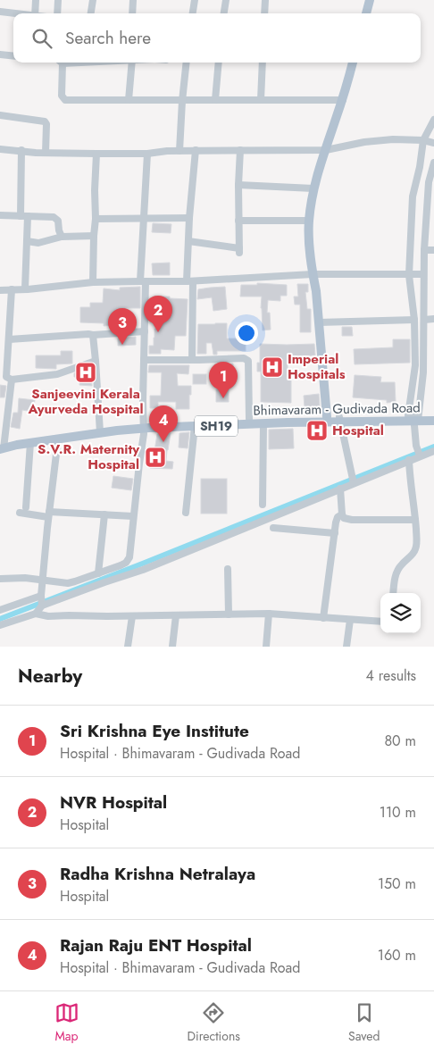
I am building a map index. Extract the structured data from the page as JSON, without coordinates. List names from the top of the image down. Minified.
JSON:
{"streets":{"main road":["Bhimavaram - Gudivada Road","SH19"]},"places":{"hospital":["Imperial Hospitals","Sanjeevini Kerala Ayurveda Hospital","Hospital","S.V.R. Maternity Hospital"]},"page":{"search":"Search here","pins":["2","3","1","4"],"heading":["Nearby","4 results"],"list":[{"mark":"1","name":"Sri Krishna Eye Institute","note":"Hospital · Bhimavaram - Gudivada Road","value":"80 m"},{"mark":"2","name":"NVR Hospital","note":"Hospital","value":"110 m"},{"mark":"3","name":"Radha Krishna Netralaya","note":"Hospital","value":"150 m"},{"mark":"4","name":"Rajan Raju ENT Hospital","note":"Hospital · Bhimavaram - Gudivada Road","value":"160 m"}],"nav":["Map","Directions","Saved"]}}
